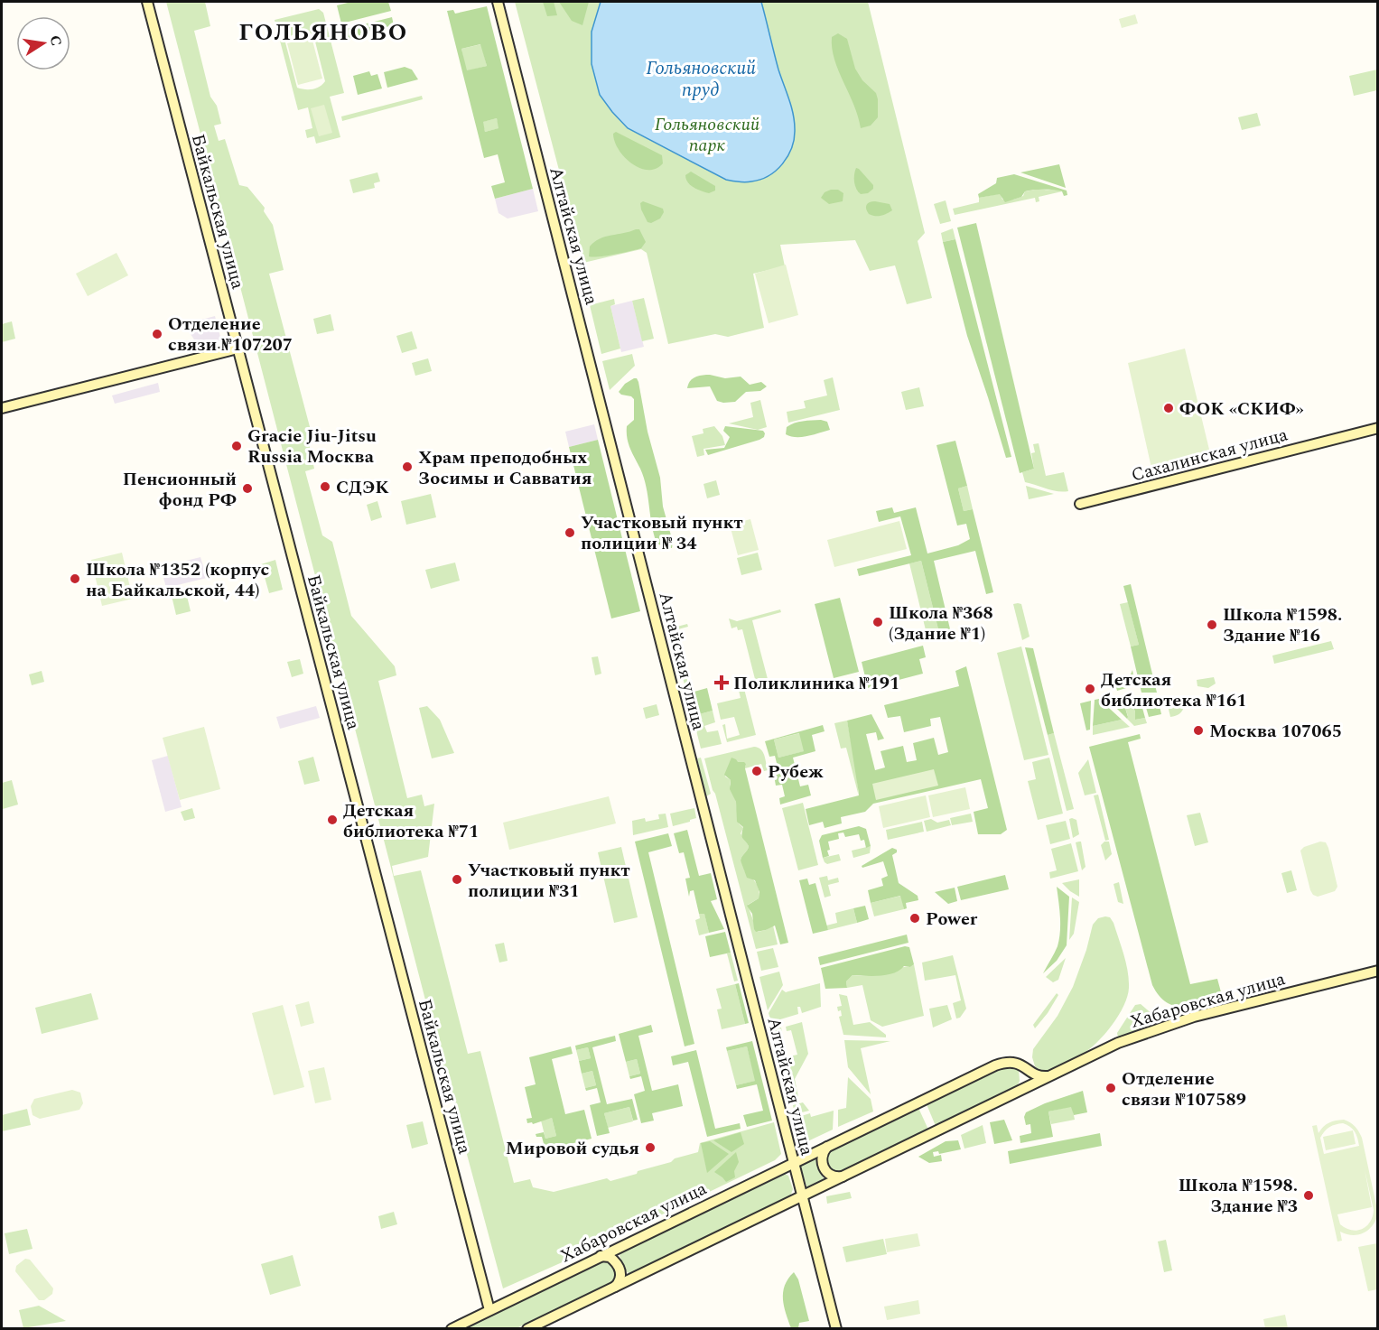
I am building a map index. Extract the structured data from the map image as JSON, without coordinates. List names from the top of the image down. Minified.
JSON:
{"streets":{"street":["Байкальская улица","Алтайская улица","Сахалинская улица","Хабаровская улица"]},"crossings":[["Байкальская улица","Хабаровская улица"],["Алтайская улица","Хабаровская улица"]],"districts":["ГОЛЬЯНОВО"],"water":["Гольяновский пруд"],"parks":["Гольяновcкий парк"],"places":{"other":["Отделение связи №107207","ФОК «СКИФ»","Gracie Jiu-Jitsu Russia Москва","Храм преподобных Зосимы и Савватия","СДЭК","Пенсионный фонд РФ","Участковый пункт полиции № 34","Школа №1352 (корпус на Байкальской, 44)","Школа №368 (Здание №1)","Школа №1598. Здание №16","Детская библиотека №161","Москва 107065","Рубеж","Детская библиотека №71","Участковый пункт полиции №31","Power","Отделение связи №107589","Мировой судья","Школа №1598. Здание №3"],"health":["Поликлиника №191"]},"north":"right"}
